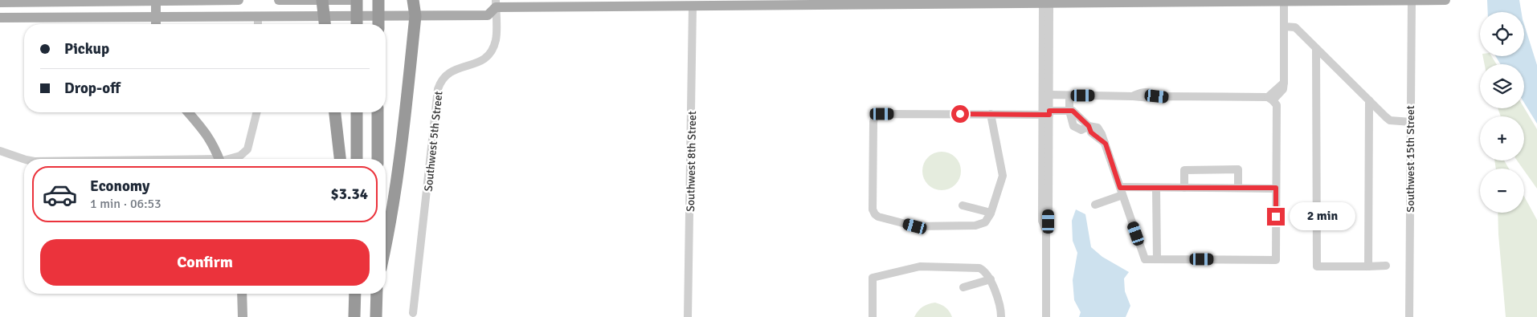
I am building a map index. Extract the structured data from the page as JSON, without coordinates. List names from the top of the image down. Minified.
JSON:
{"streets":{"street":["Southwest 5th Street","Southwest 15th Street","Southwest 8th Street"]},"page":{"map_buttons":["+","−"],"banner":["Pickup","Drop-off"],"list":[{"name":"Economy","note":"1 min · 06:53","value":"$3.34"}],"bubble":"2 min","buttons":"Confirm"}}
